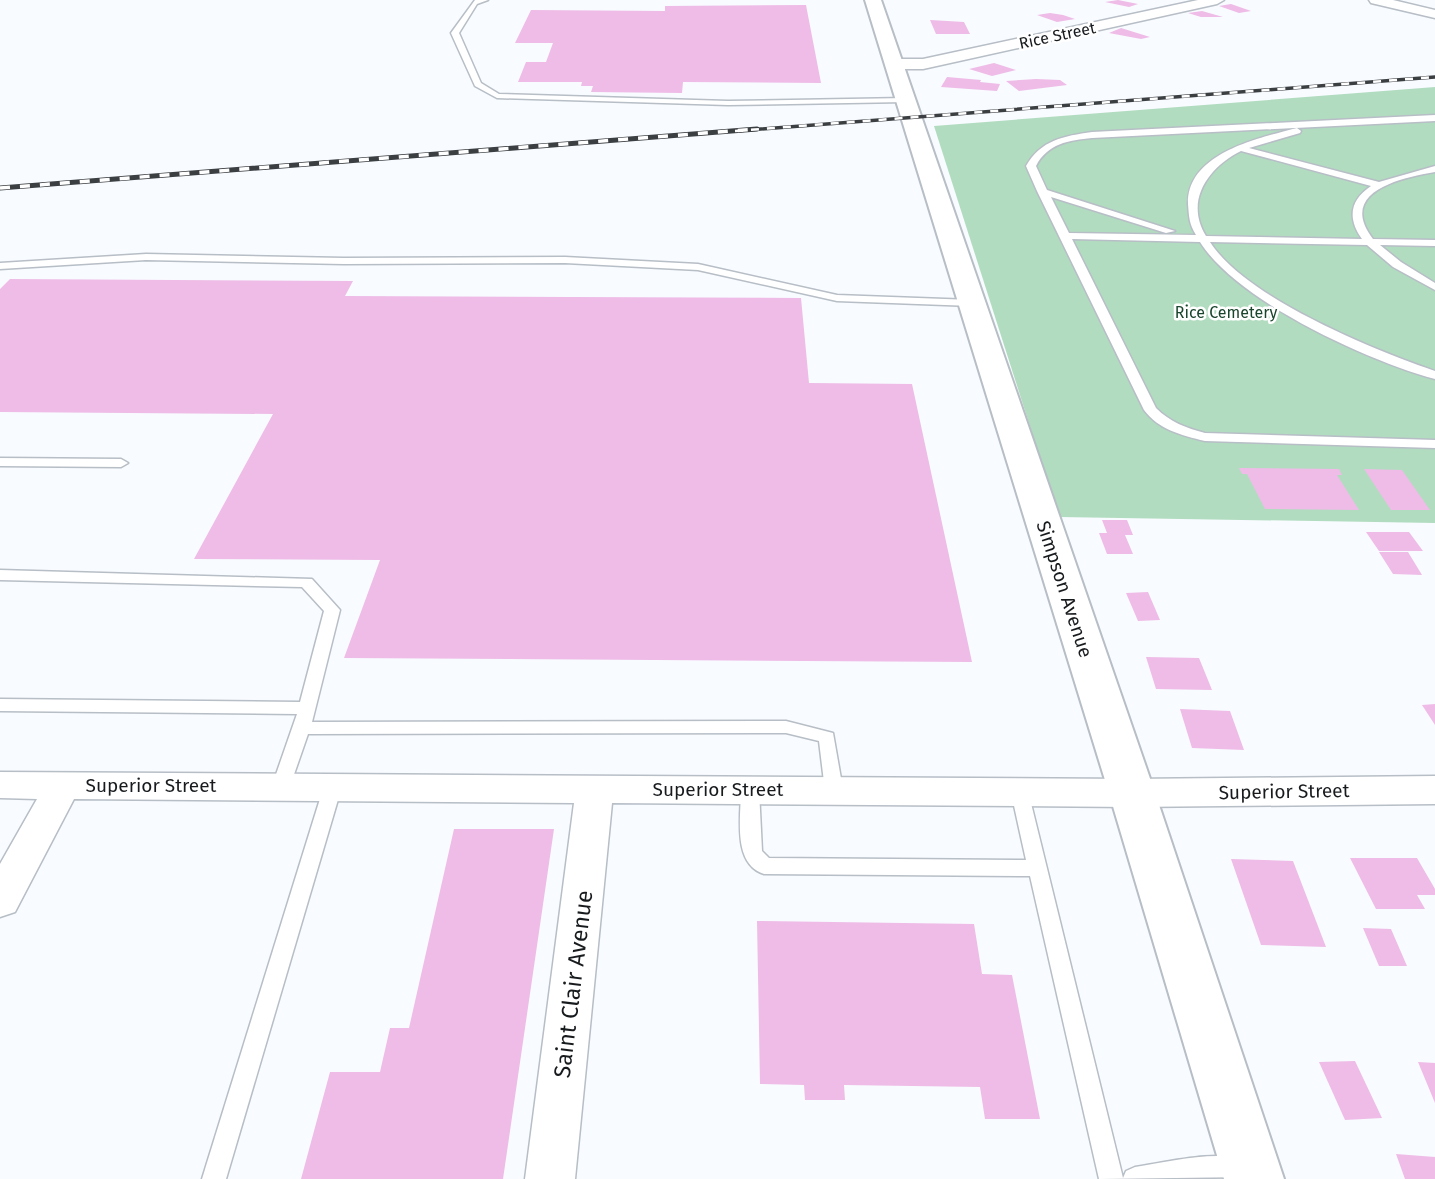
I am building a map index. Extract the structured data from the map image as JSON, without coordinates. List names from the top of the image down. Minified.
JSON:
{"streets":{"street":["Rice Street","Simpson Avenue","Superior Street","Saint Clair Avenue"]},"crossings":[["Rice Street","Simpson Avenue"],["Simpson Avenue","Superior Street"],["Superior Street","Saint Clair Avenue"]],"parks":["Rice Cemetery"]}
